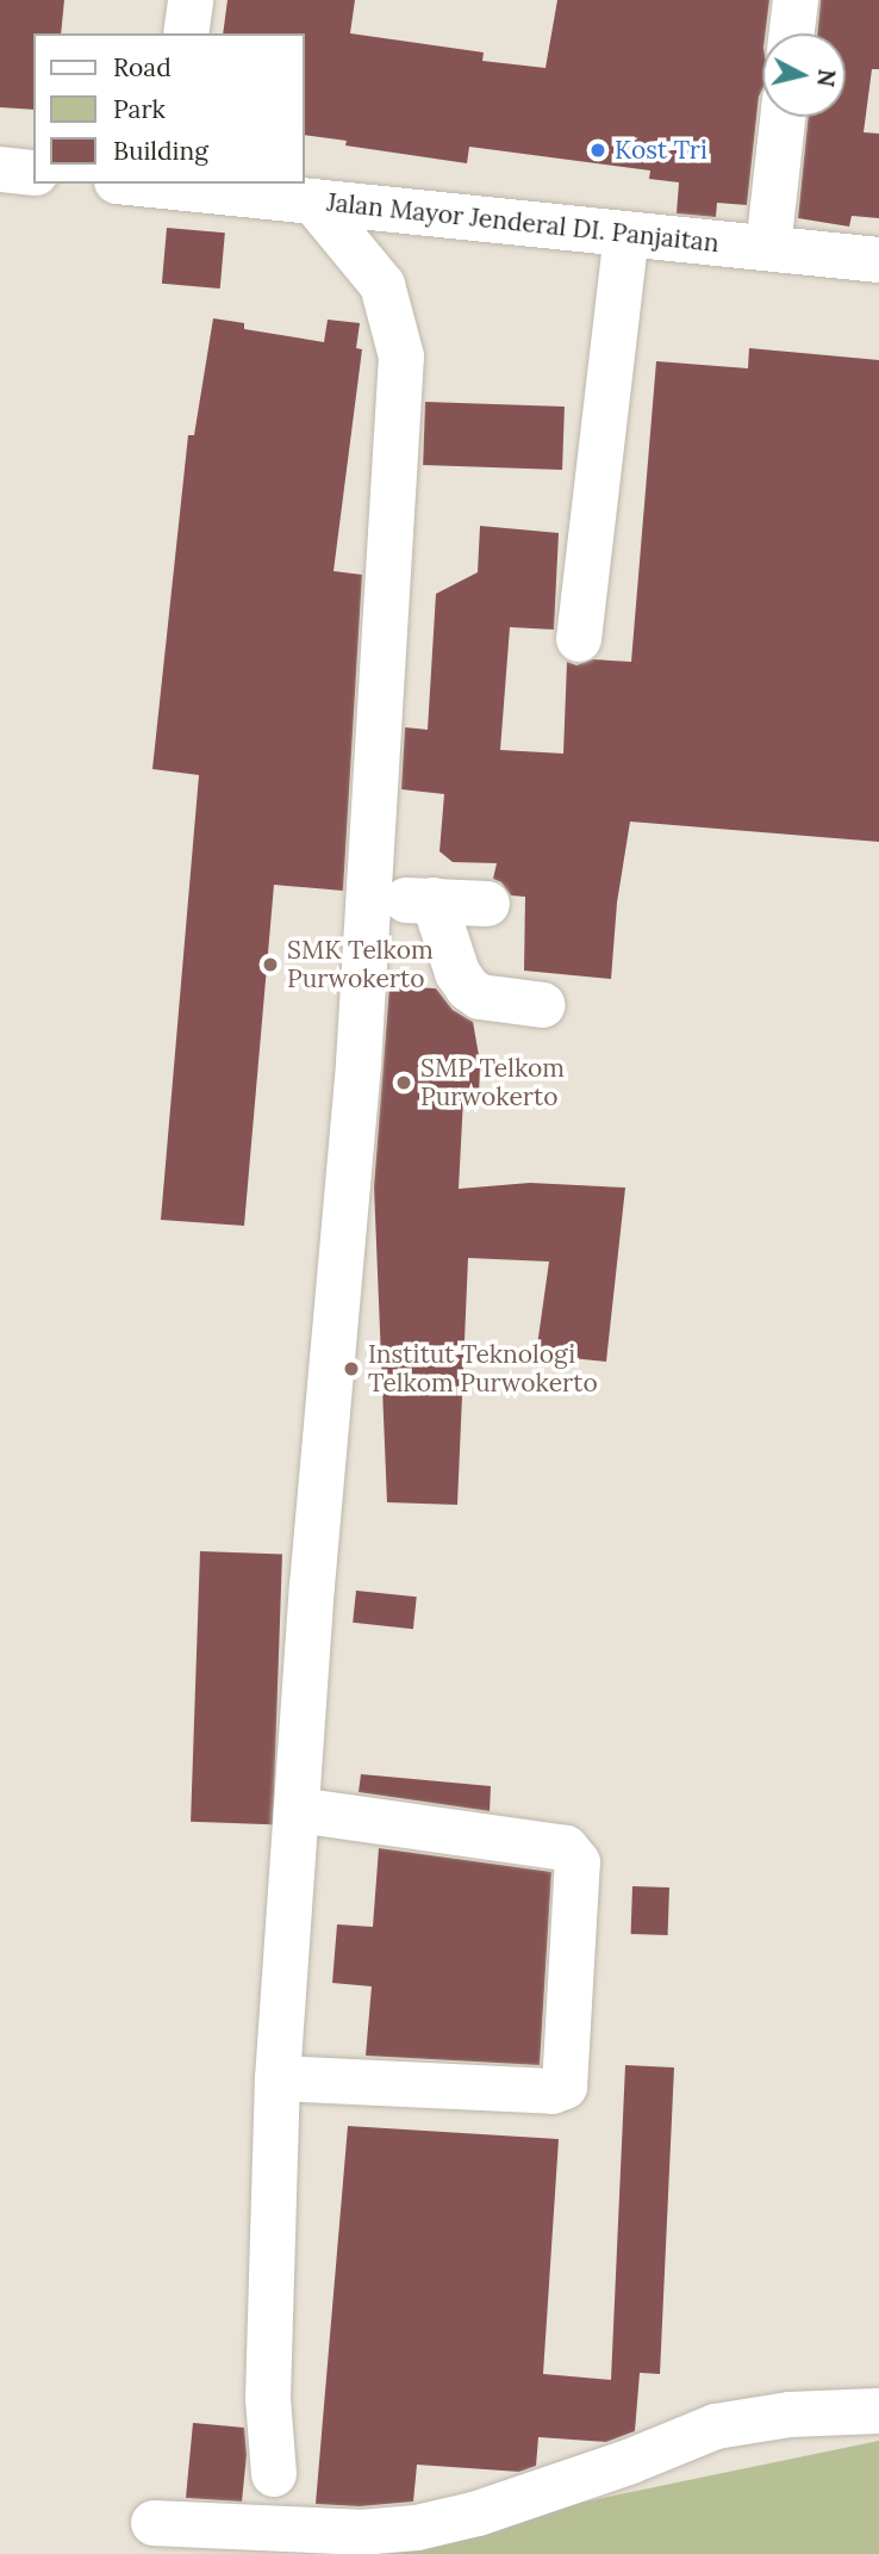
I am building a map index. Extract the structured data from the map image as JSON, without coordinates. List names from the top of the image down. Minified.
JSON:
{"streets":{"street":["Jalan Mayor Jenderal DI. Panjaitan"]},"places":["Kost Tri","SMK Telkom Purwokerto","SMP Telkom Purwokerto","Institut Teknologi Telkom Purwokerto"],"legend":["Road","Park","Building"],"north":"right"}
